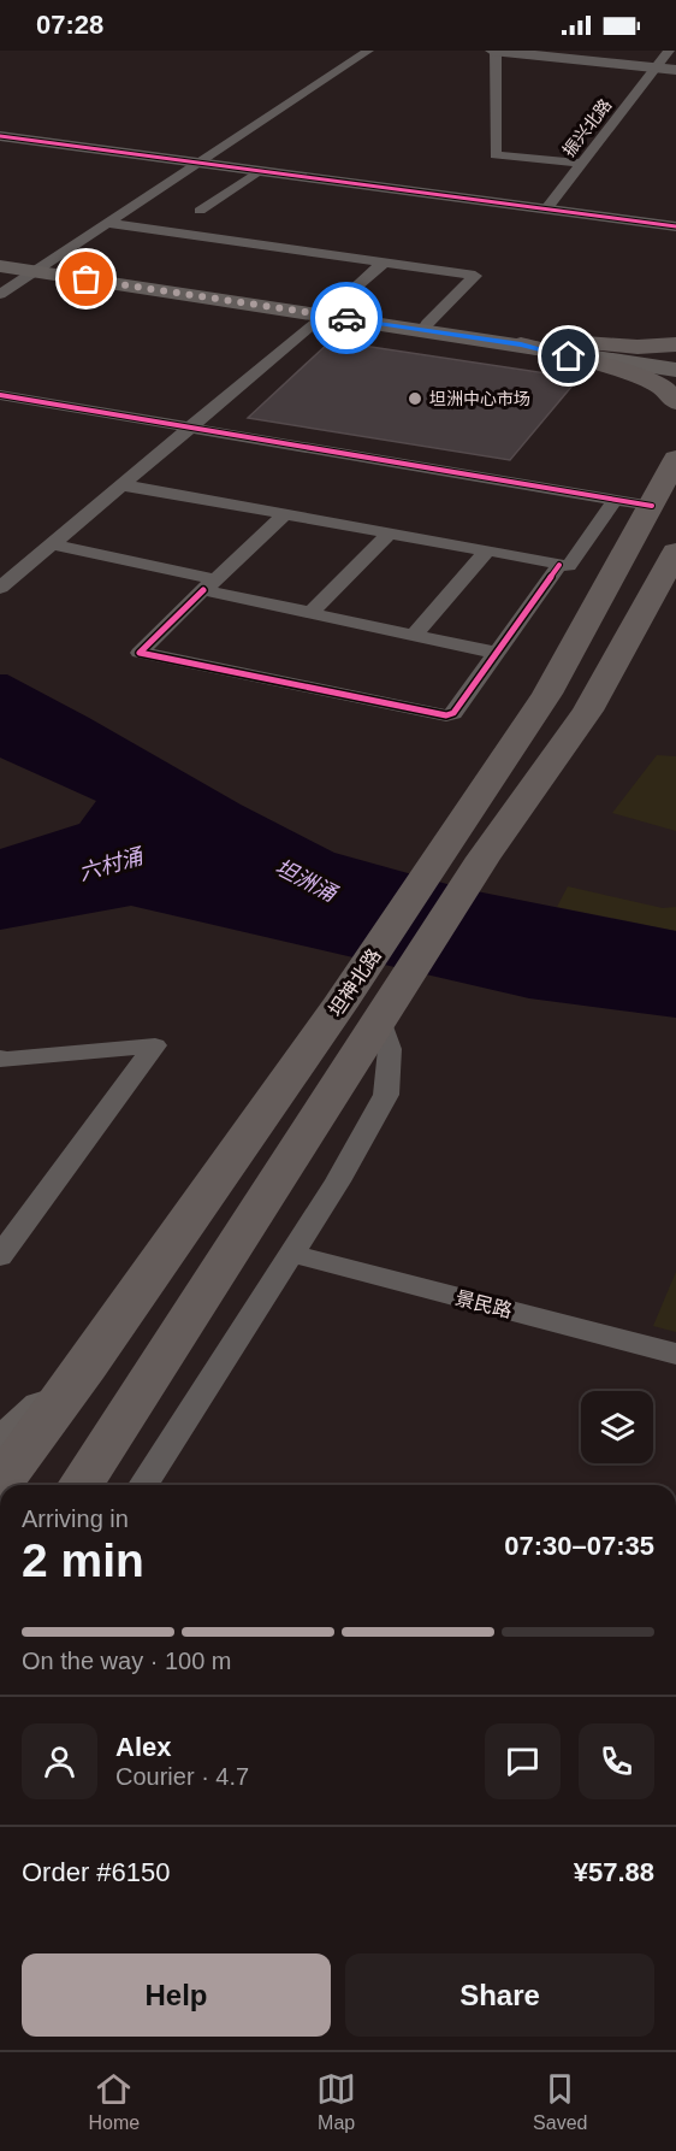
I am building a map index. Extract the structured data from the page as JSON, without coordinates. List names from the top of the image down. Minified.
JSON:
{"streets":{"main road":["坦神北路"],"street":["振兴北路","景民路"]},"water":["六村涌","坦洲涌"],"places":["坦洲中心市场"],"page":{"status":"07:28","heading":["2 min","Arriving in","07:30–07:35"],"panel":["Alex","Courier · 4.7","Order #6150","¥57.88"],"bar":"On the way · 100 m","buttons":["Help","Share"],"tabs":["Home","Map","Saved"]}}
